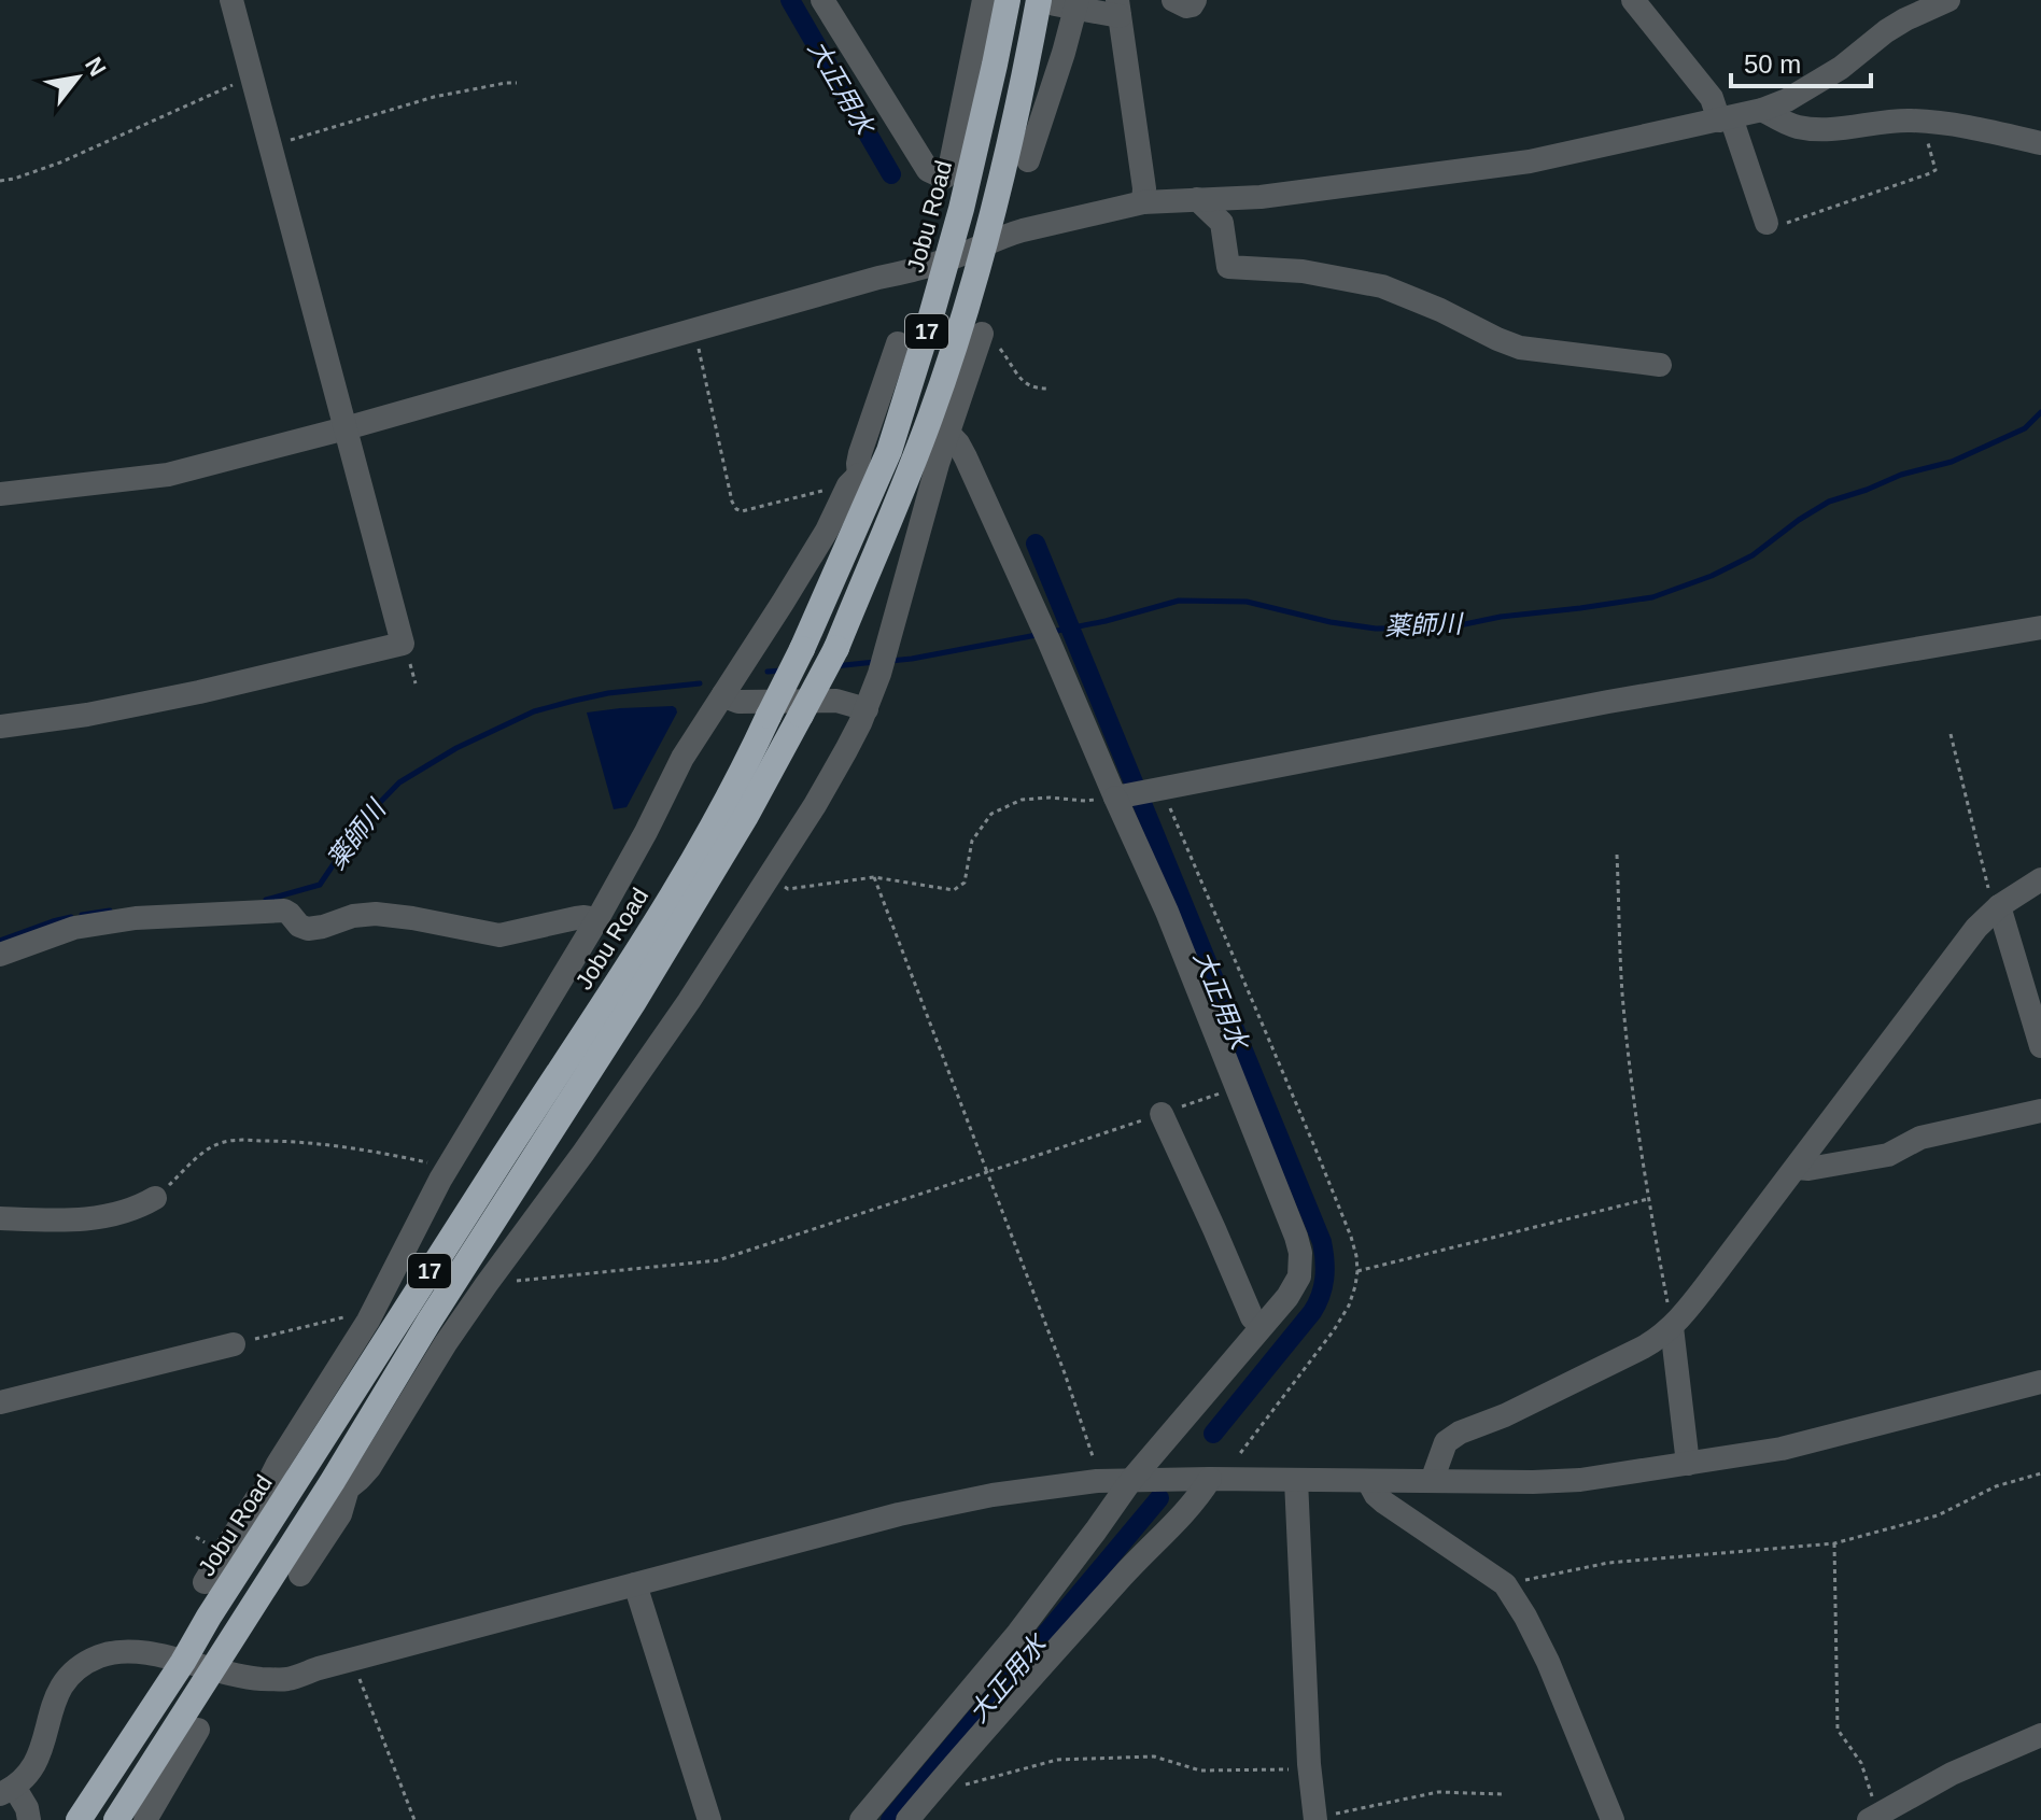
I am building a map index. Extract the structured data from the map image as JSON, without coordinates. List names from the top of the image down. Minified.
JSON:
{"streets":{"highway":["Jobu Road","17"]},"water":["大正用水","薬師川"],"scale_bar":"50 m","north":"top right"}
